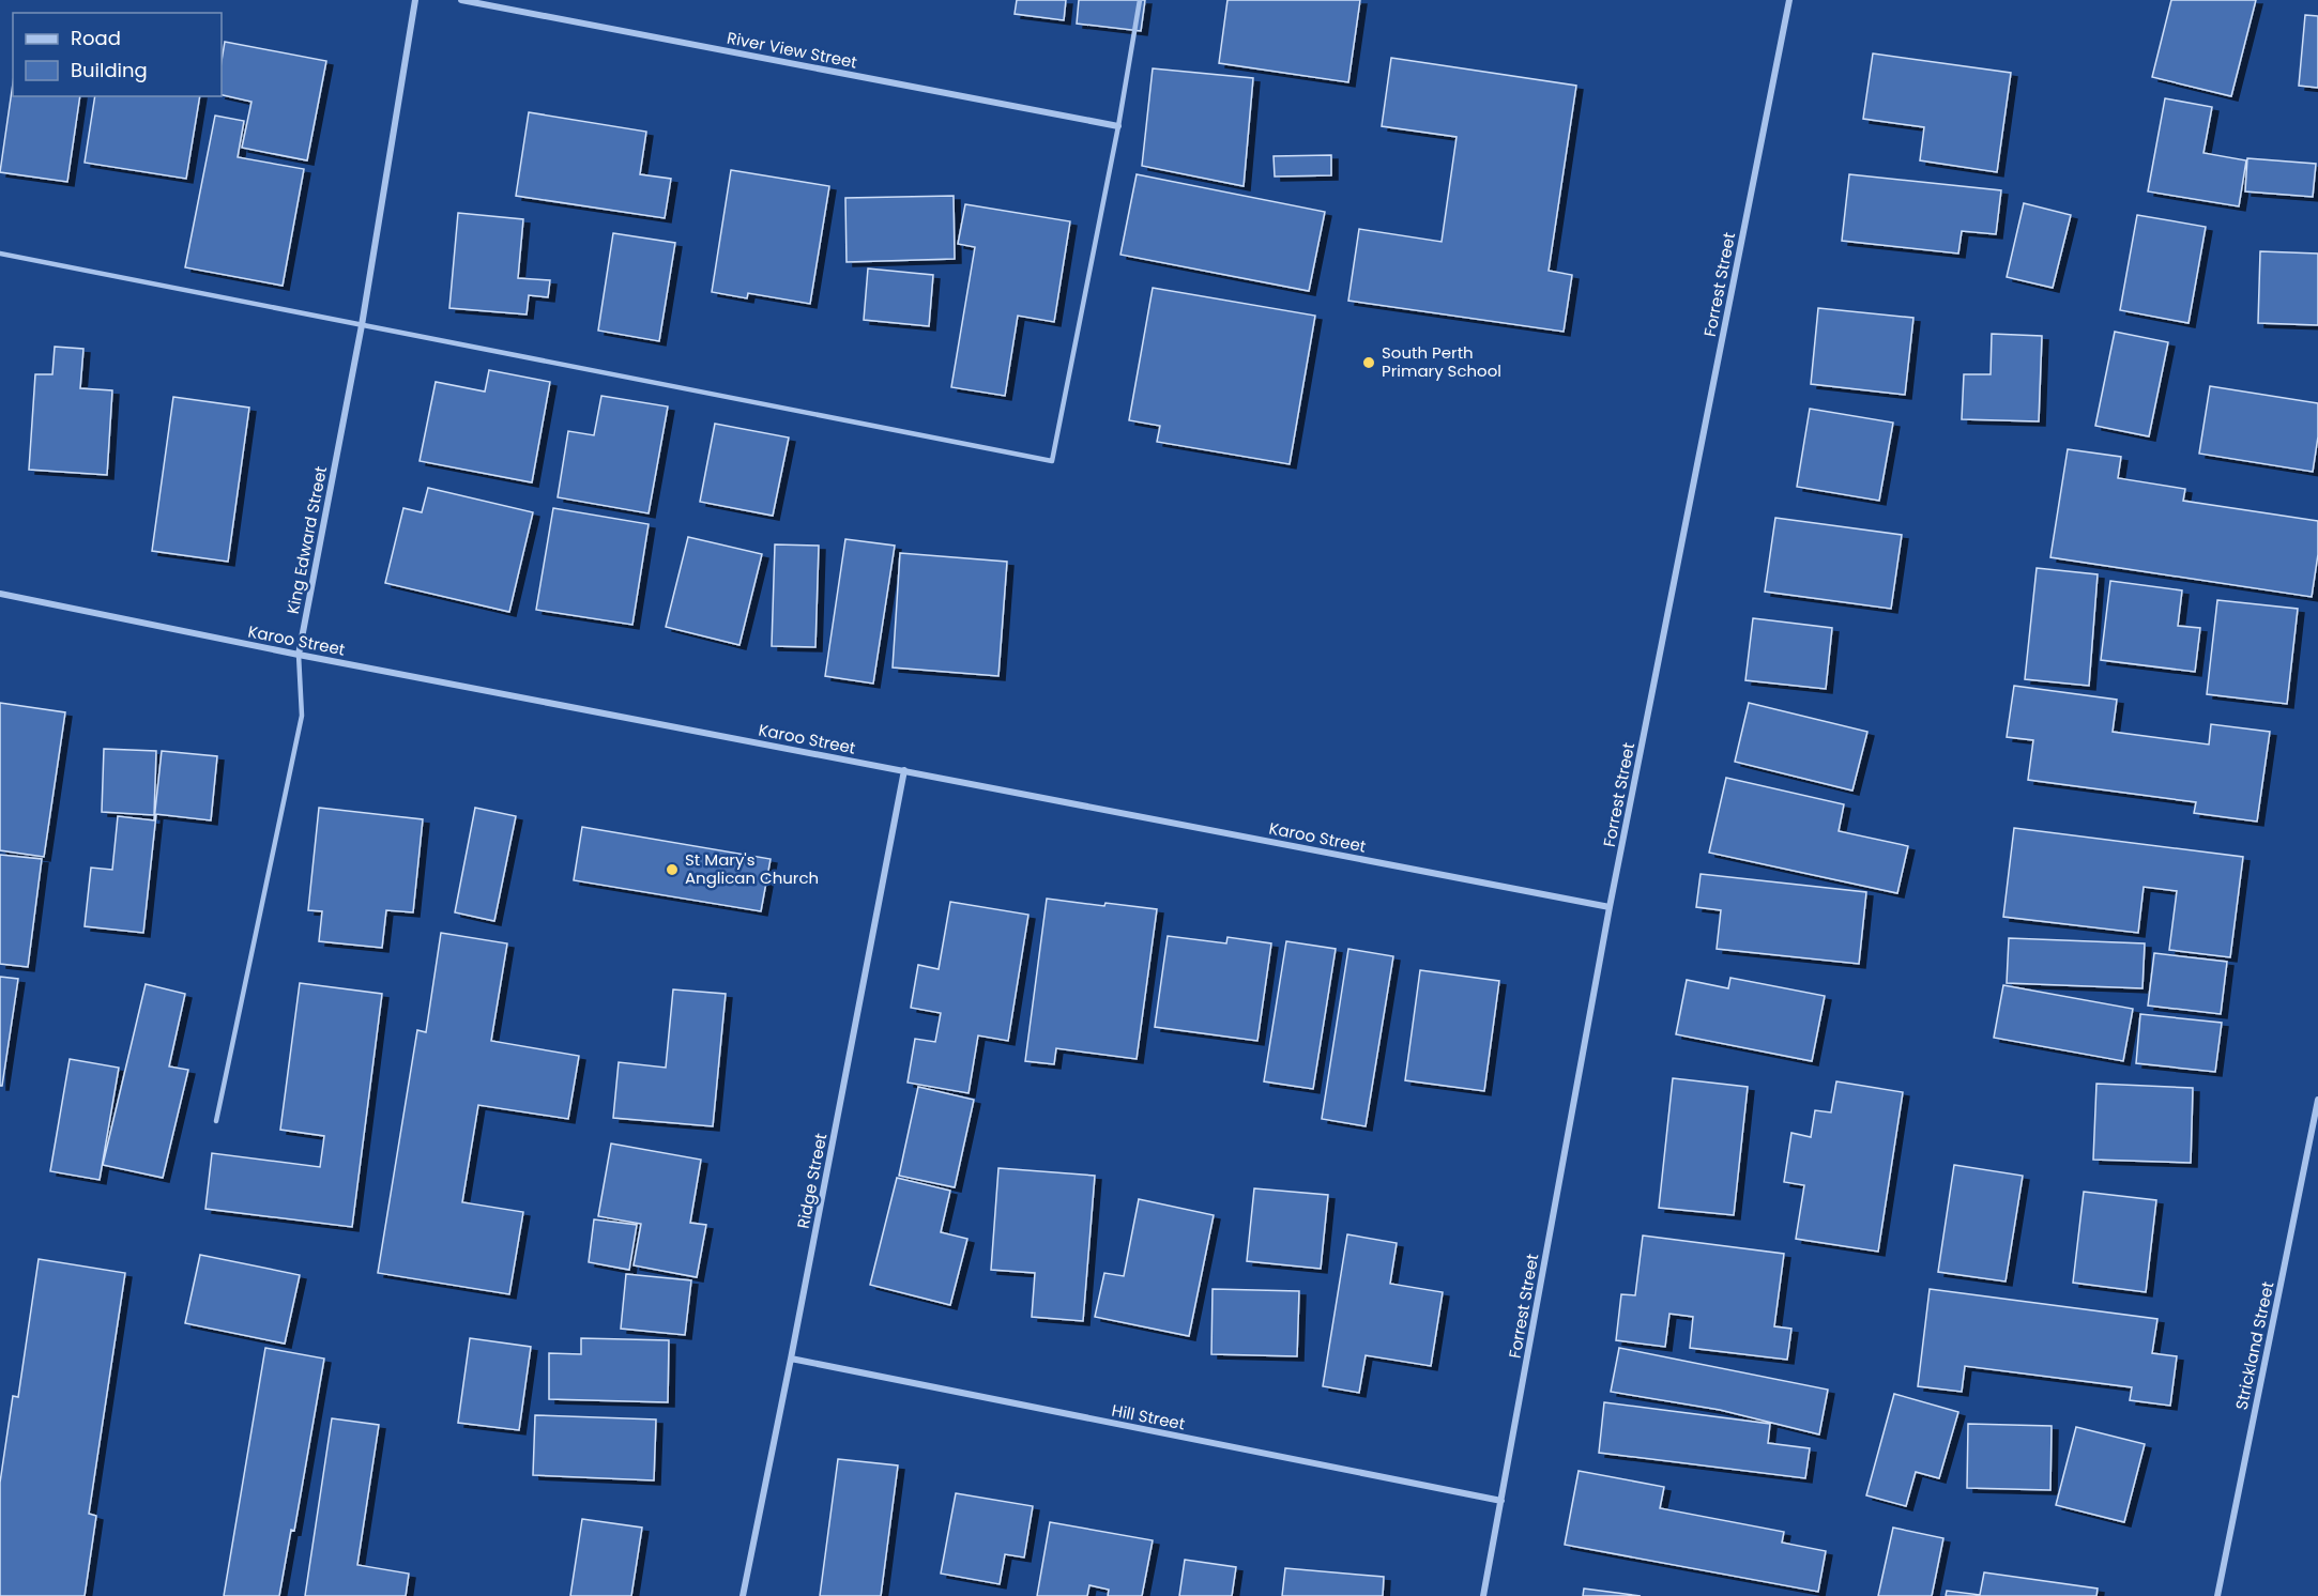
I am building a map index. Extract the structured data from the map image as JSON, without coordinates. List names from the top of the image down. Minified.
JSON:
{"streets":{"street":["River View Street","Forrest Street","King Edward Street","Karoo Street","Ridge Street","Strickland Street","Hill Street"]},"crossings":[["Forrest Street","Karoo Street"],["Forrest Street","Hill Street"],["King Edward Street","Karoo Street"],["Karoo Street","Ridge Street"],["Ridge Street","Hill Street"]],"places":["South Perth Primary School","St Mary's Anglican Church"],"legend":["Road","Building"]}
